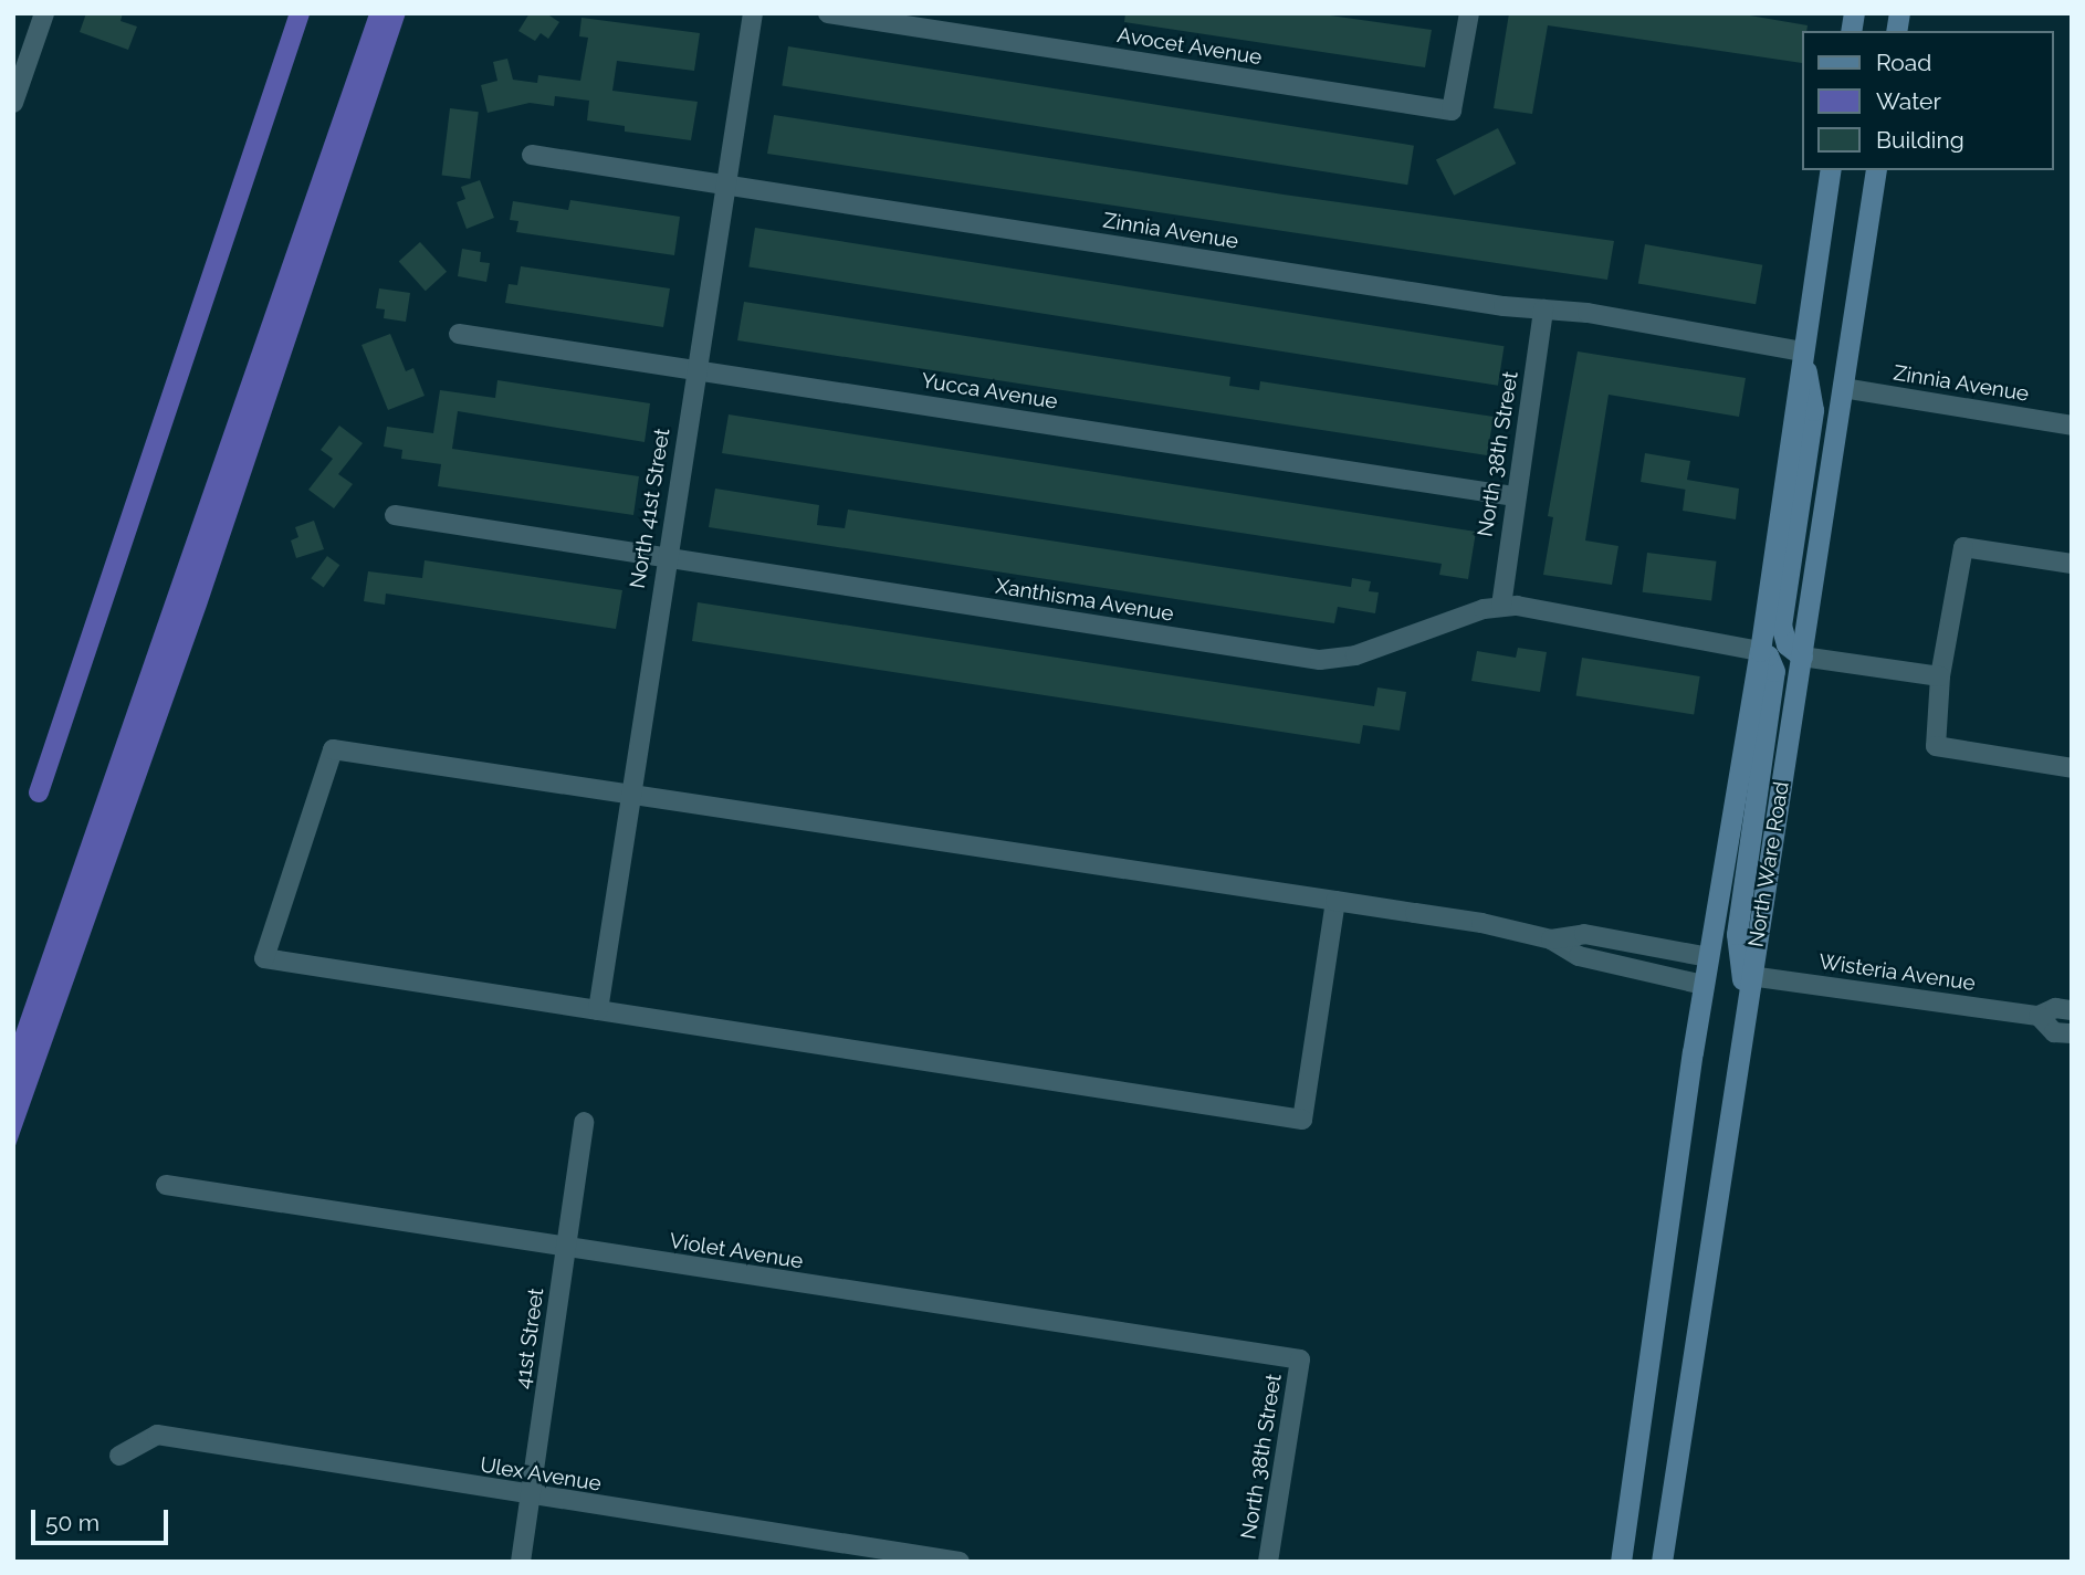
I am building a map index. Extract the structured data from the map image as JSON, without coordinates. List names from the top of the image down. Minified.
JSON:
{"streets":{"main road":["North Ware Road"],"street":["Avocet Avenue","Zinnia Avenue","Yucca Avenue","North 38th Street","North 41st Street","Xanthisma Avenue","Wisteria Avenue","Violet Avenue","41st Street","Ulex Avenue"]},"crossings":[["Zinnia Avenue","North 38th Street"],["Zinnia Avenue","North 41st Street"],["Zinnia Avenue","North Ware Road"],["Yucca Avenue","North 38th Street"],["Yucca Avenue","North 41st Street"],["North 38th Street","Xanthisma Avenue"],["North 38th Street","Violet Avenue"],["North 41st Street","Xanthisma Avenue"],["Xanthisma Avenue","North Ware Road"],["North Ware Road","Wisteria Avenue"],["Violet Avenue","41st Street"],["41st Street","Ulex Avenue"]],"legend":["Road","Water","Building"],"scale_bar":"50 m"}
